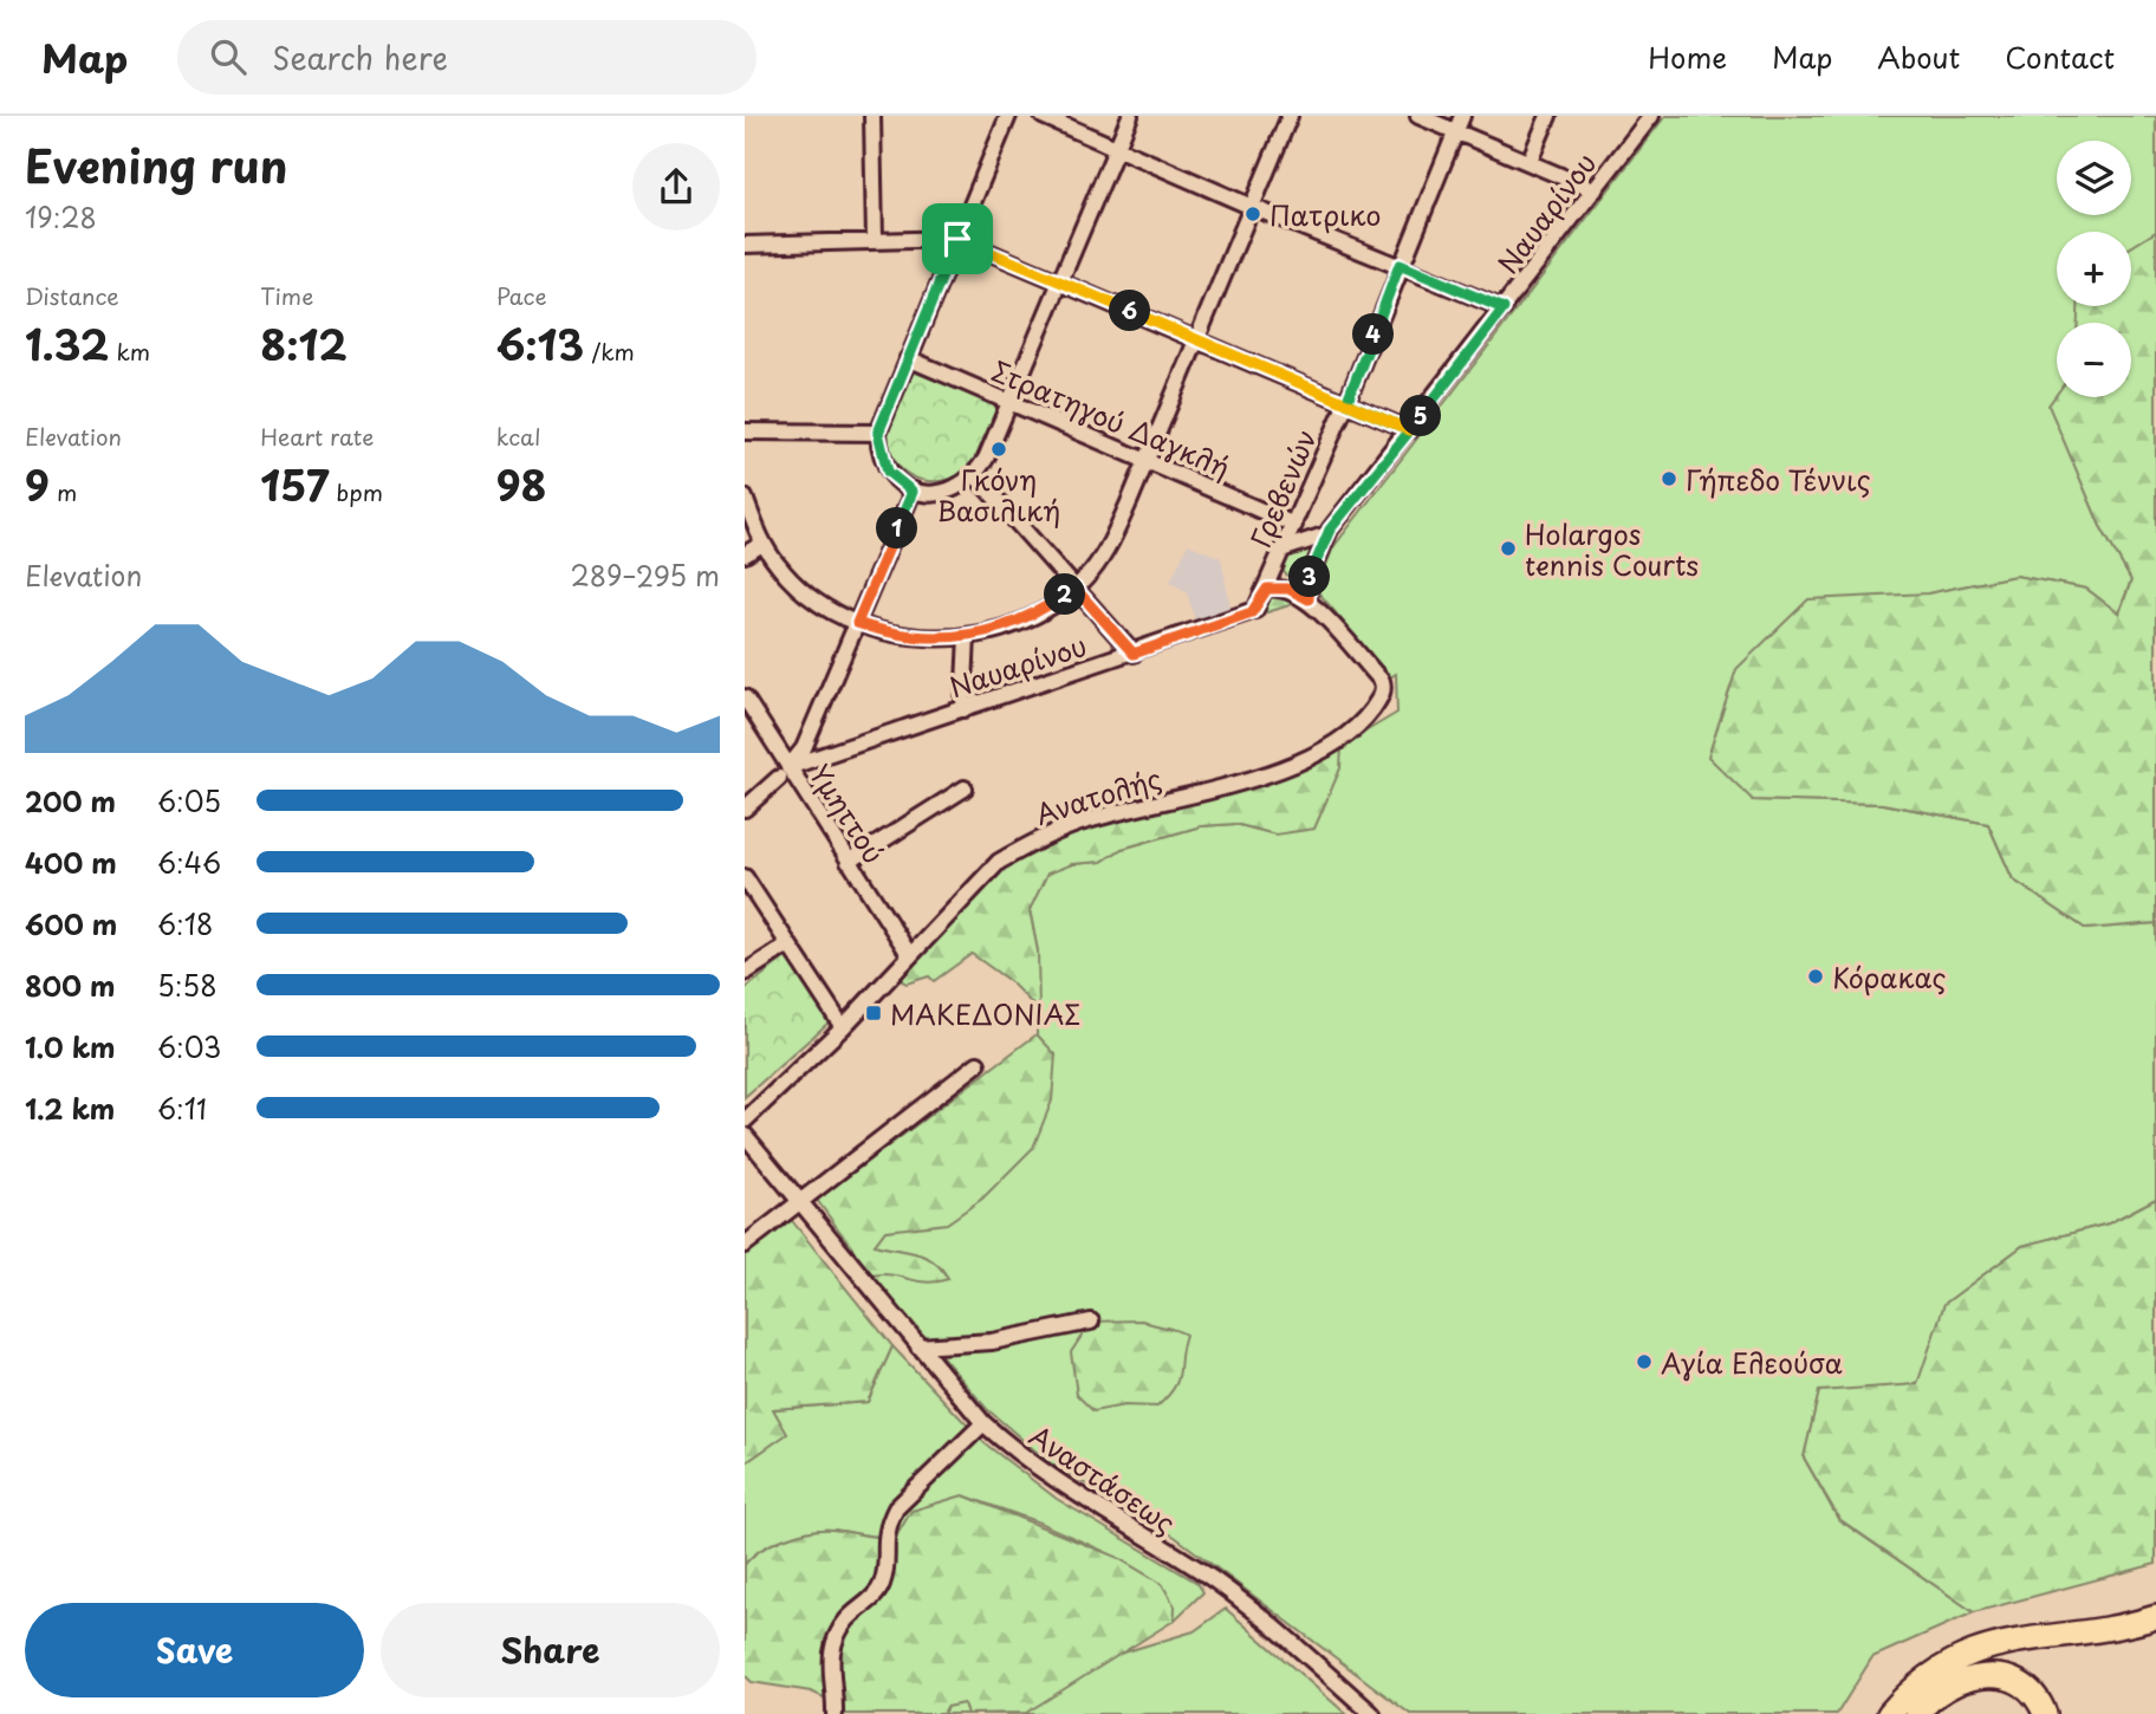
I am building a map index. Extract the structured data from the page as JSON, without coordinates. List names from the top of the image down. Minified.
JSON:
{"streets":{"street":["Ναυαρίνου","Στρατηγού Δαγκλή","Γρεβενών","Ανατολής","Υμηττού","Αναστάσεως"]},"crossings":[["Ναυαρίνου","Γρεβενών"],["Ναυαρίνου","Ανατολής"],["Ναυαρίνου","Υμηττού"],["Στρατηγού Δαγκλή","Γρεβενών"],["Ανατολής","Υμηττού"]],"places":{"other":["Πατρικο","Γκόνη Βασιλική","Γήπεδο Τέννις","Holargos tennis Courts","Κόρακας","Αγία Ελεούσα"],"transit":["ΜΑΚΕΔΟΝΙΑΣ"]},"page":{"header":"Map","search":"Search here","nav":["Home","Map","About","Contact"],"heading":["Evening run","19:28"],"map_buttons":["+","−"],"stats":[["Distance","1.32 km"],["Time","8:12"],["Pace","6:13 /km"],["Elevation","9 m"],["Heart rate","157 bpm"],["kcal","98"]],"pins":["6","4","5","1","3","2"],"chart":["Elevation","289–295 m"],"list":[{"name":"200 m","note":"6:05"},{"name":"400 m","note":"6:46"},{"name":"600 m","note":"6:18"},{"name":"800 m","note":"5:58"},{"name":"1.0 km","note":"6:03"},{"name":"1.2 km","note":"6:11"}],"buttons":["Save","Share"]}}
